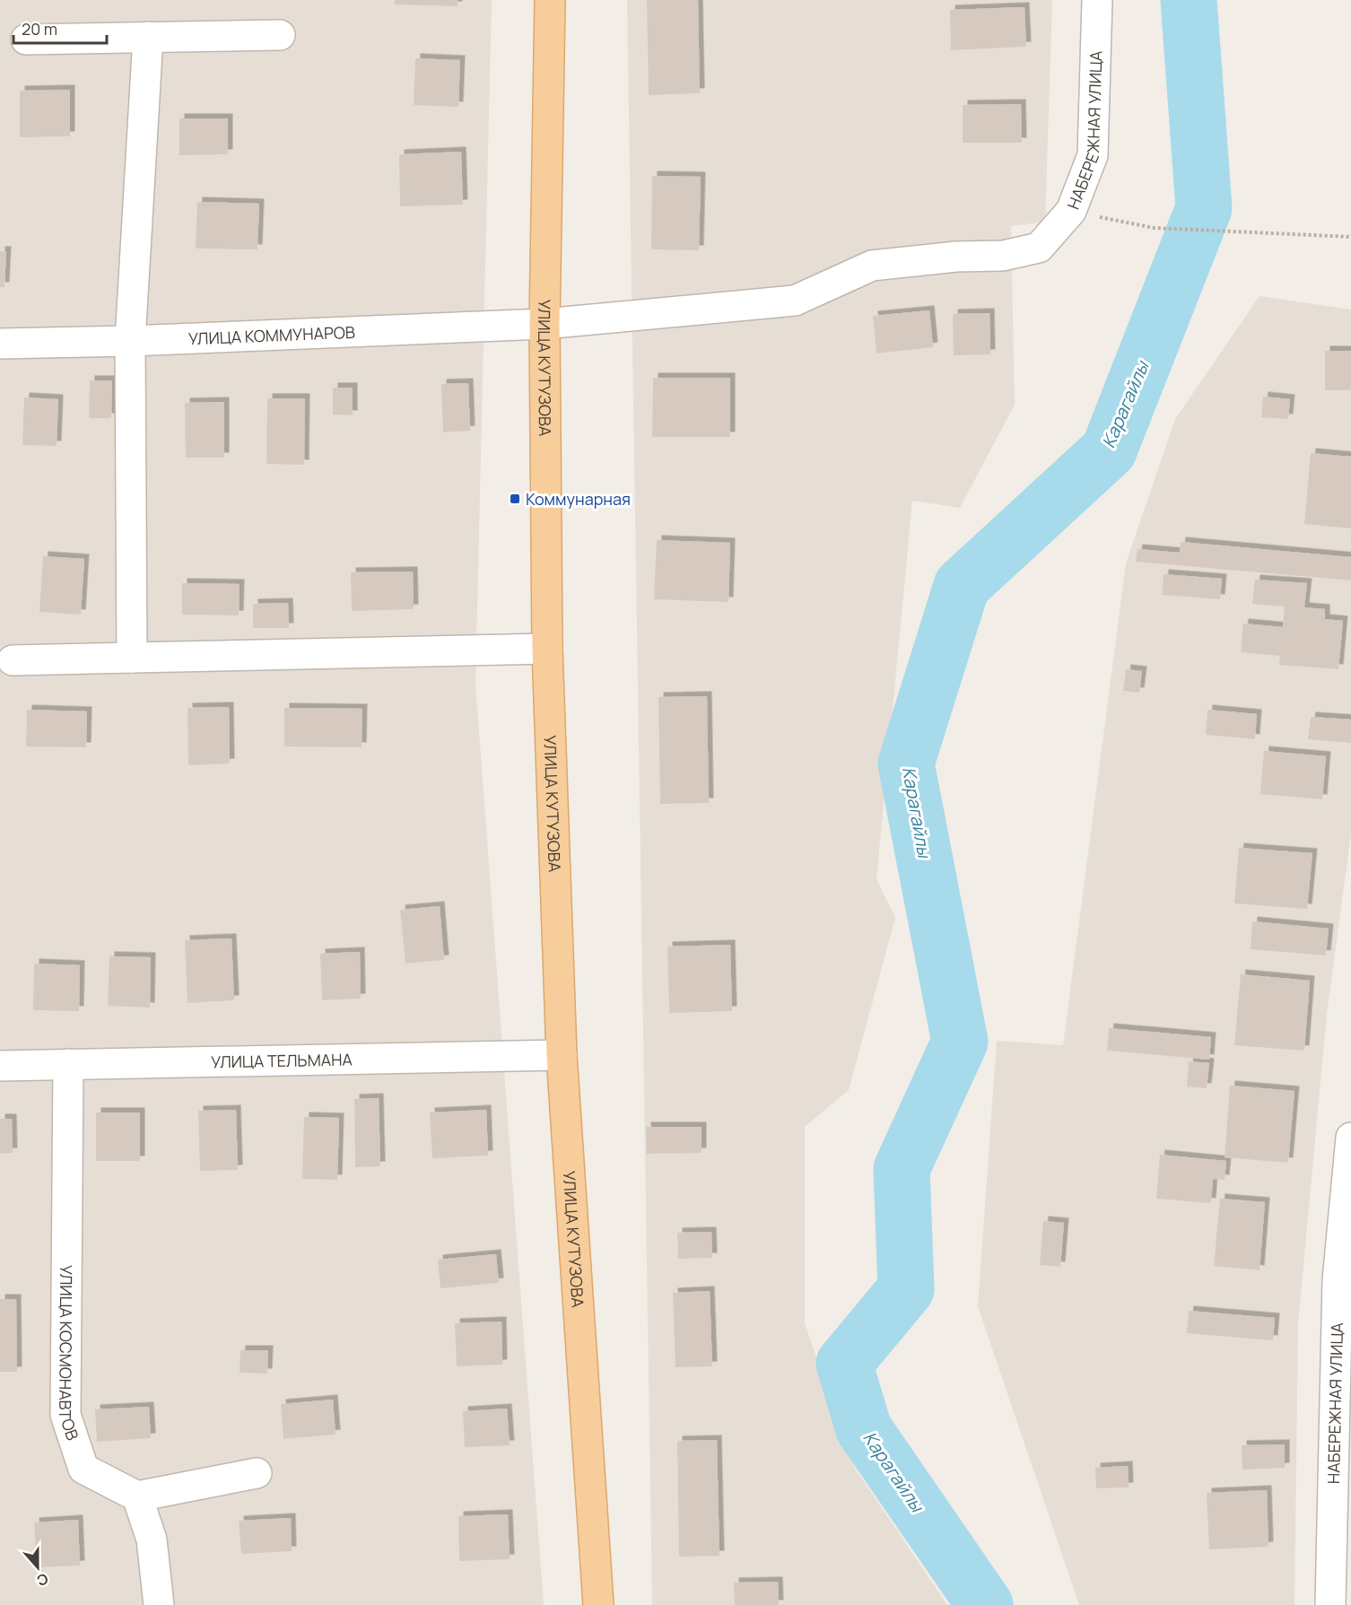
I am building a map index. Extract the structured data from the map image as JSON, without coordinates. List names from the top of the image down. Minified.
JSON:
{"streets":{"main road":["УЛИЦА КУТУЗОВА"],"street":["НАБЕРЕЖНАЯ УЛИЦА","УЛИЦА КОММУНАРОВ","УЛИЦА ТЕЛЬМАНА","УЛИЦА КОСМОНАВТОВ"]},"crossings":[["НАБЕРЕЖНАЯ УЛИЦА","УЛИЦА КОММУНАРОВ"],["УЛИЦА КОММУНАРОВ","УЛИЦА КУТУЗОВА"],["УЛИЦА КУТУЗОВА","УЛИЦА ТЕЛЬМАНА"],["УЛИЦА ТЕЛЬМАНА","УЛИЦА КОСМОНАВТОВ"]],"water":["Карагайлы"],"places":{"transit":["Коммунарная"]},"scale_bar":"20 m","north":"bottom"}
